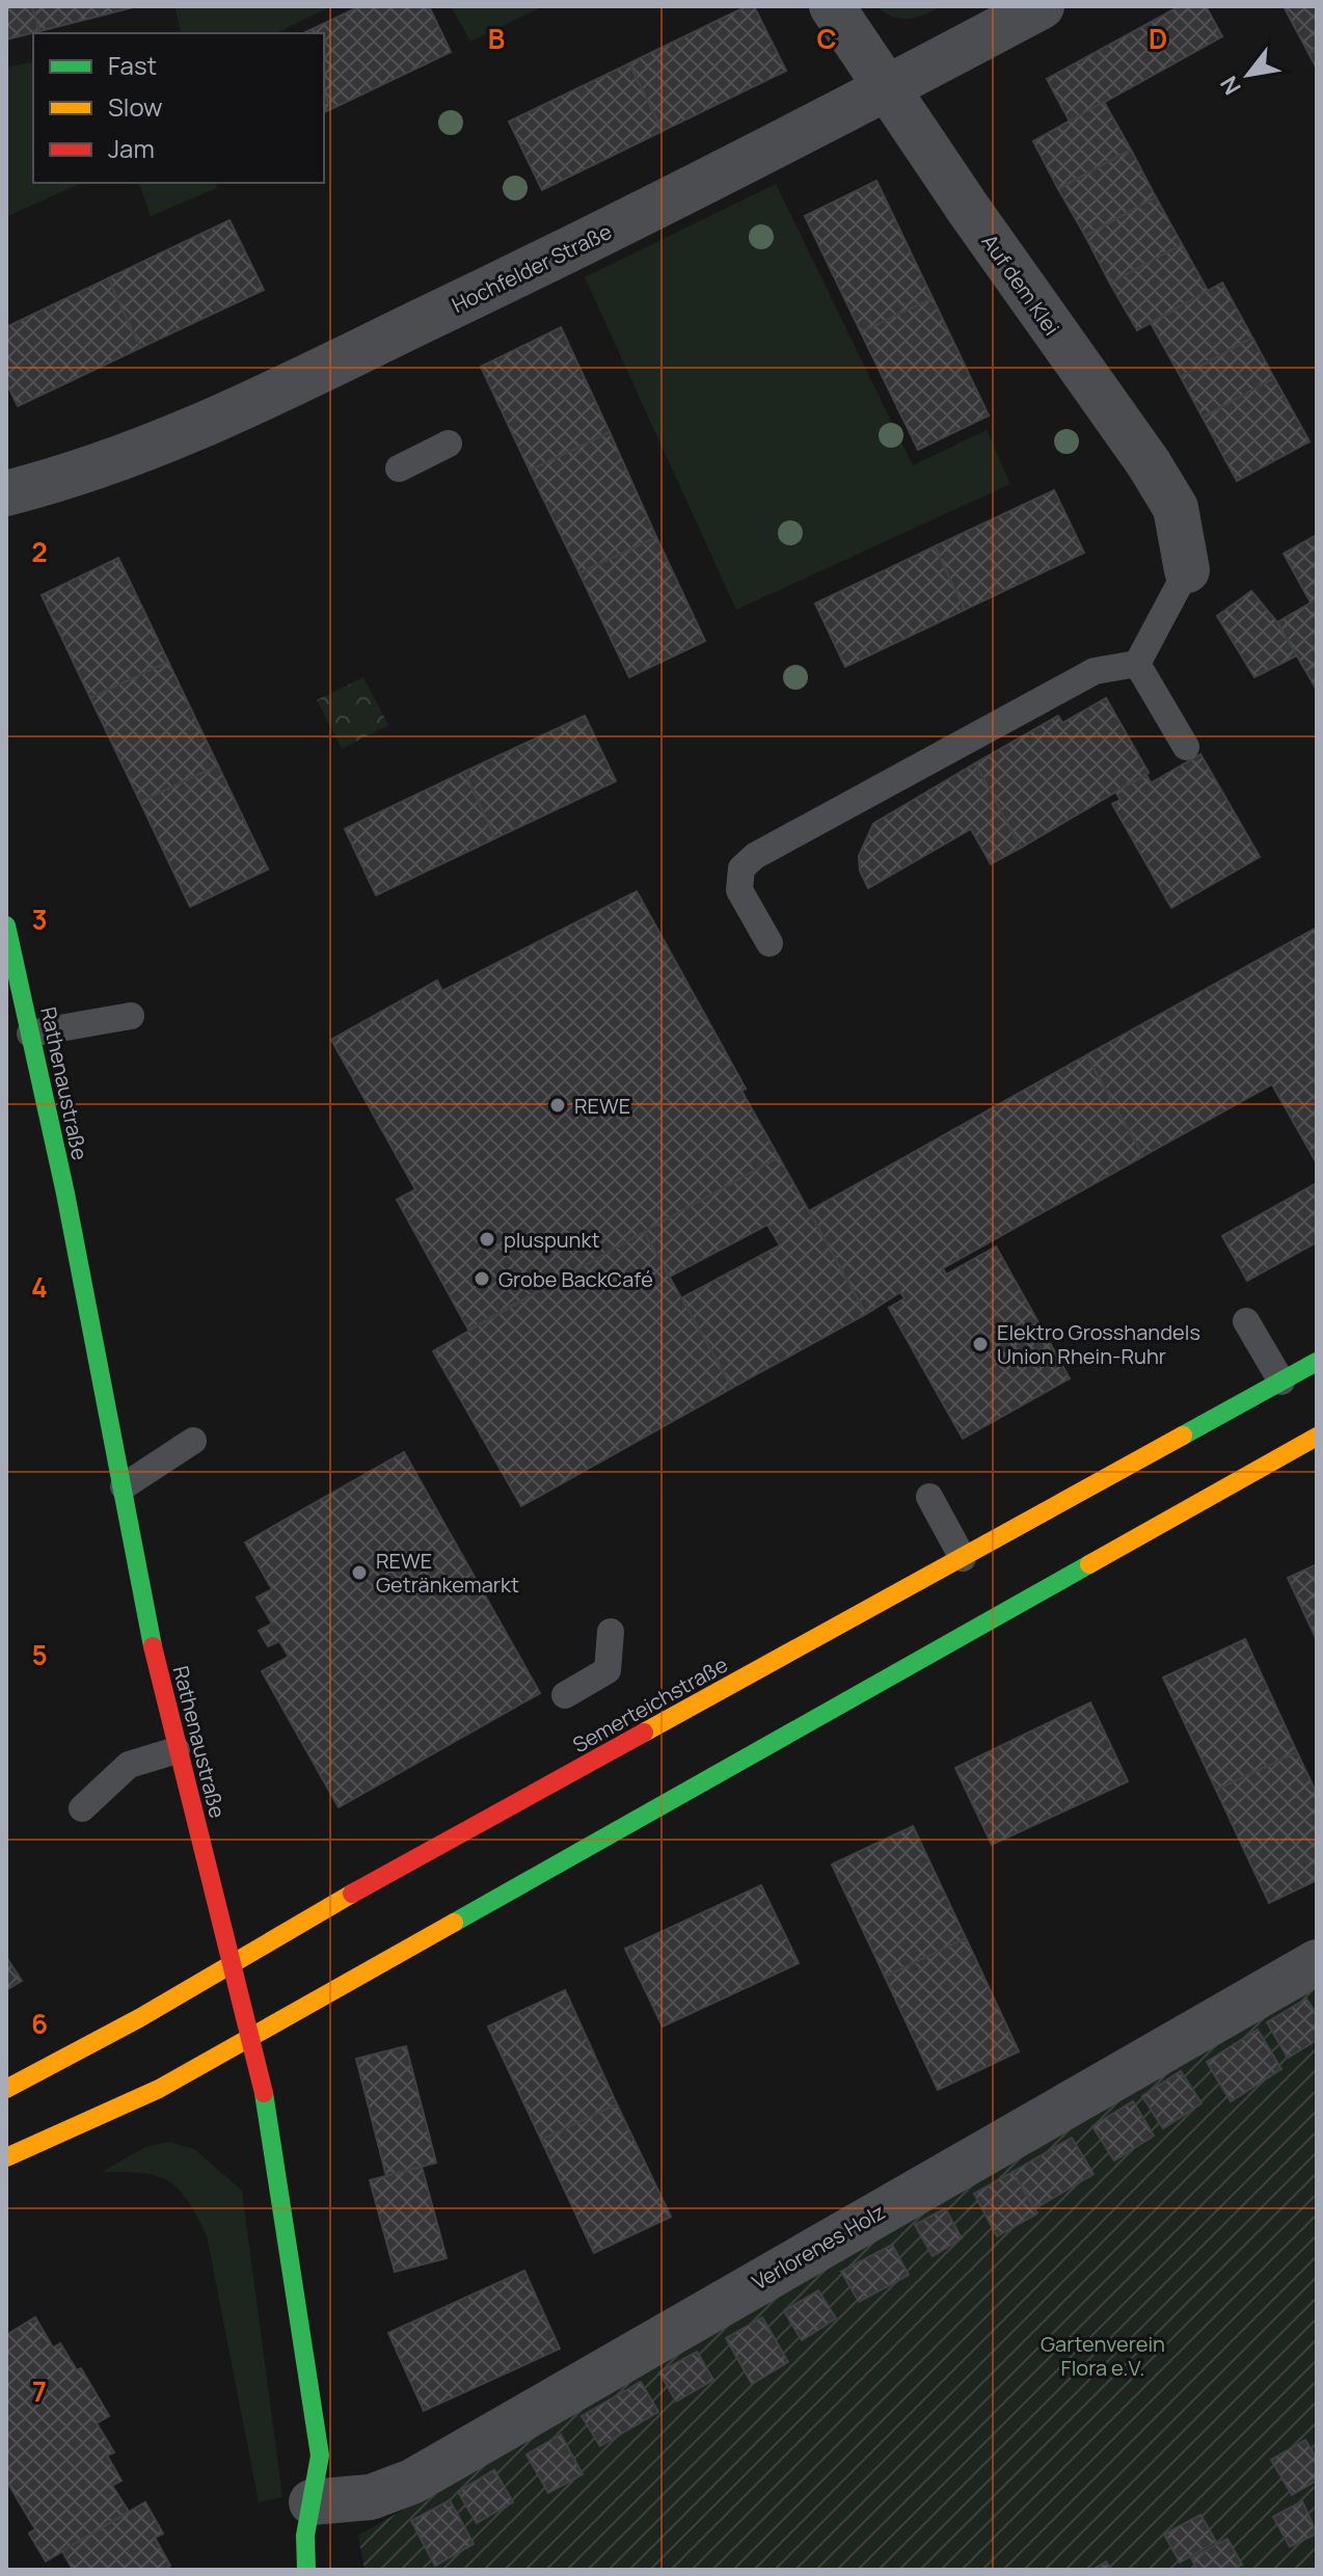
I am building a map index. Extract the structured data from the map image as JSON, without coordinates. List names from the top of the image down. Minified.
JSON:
{"streets":{"main road":["Rathenaustraße","Semerteichstraße"],"street":["Hochfelder Straße","Auf dem Klei","Verlorenes Holz"]},"crossings":[["Hochfelder Straße","Auf dem Klei"],["Rathenaustraße","Semerteichstraße"],["Rathenaustraße","Verlorenes Holz"]],"parks":["Gartenverein Flora e.V."],"places":["REWE","pluspunkt","Grobe BackCafé","Elektro Grosshandels Union Rhein-Ruhr","REWE Getränkemarkt"],"legend":["Fast","Slow","Jam"],"north":"bottom left","grid":{"columns":["B","C","D"],"rows":["2","3","4","5","6","7"]}}
